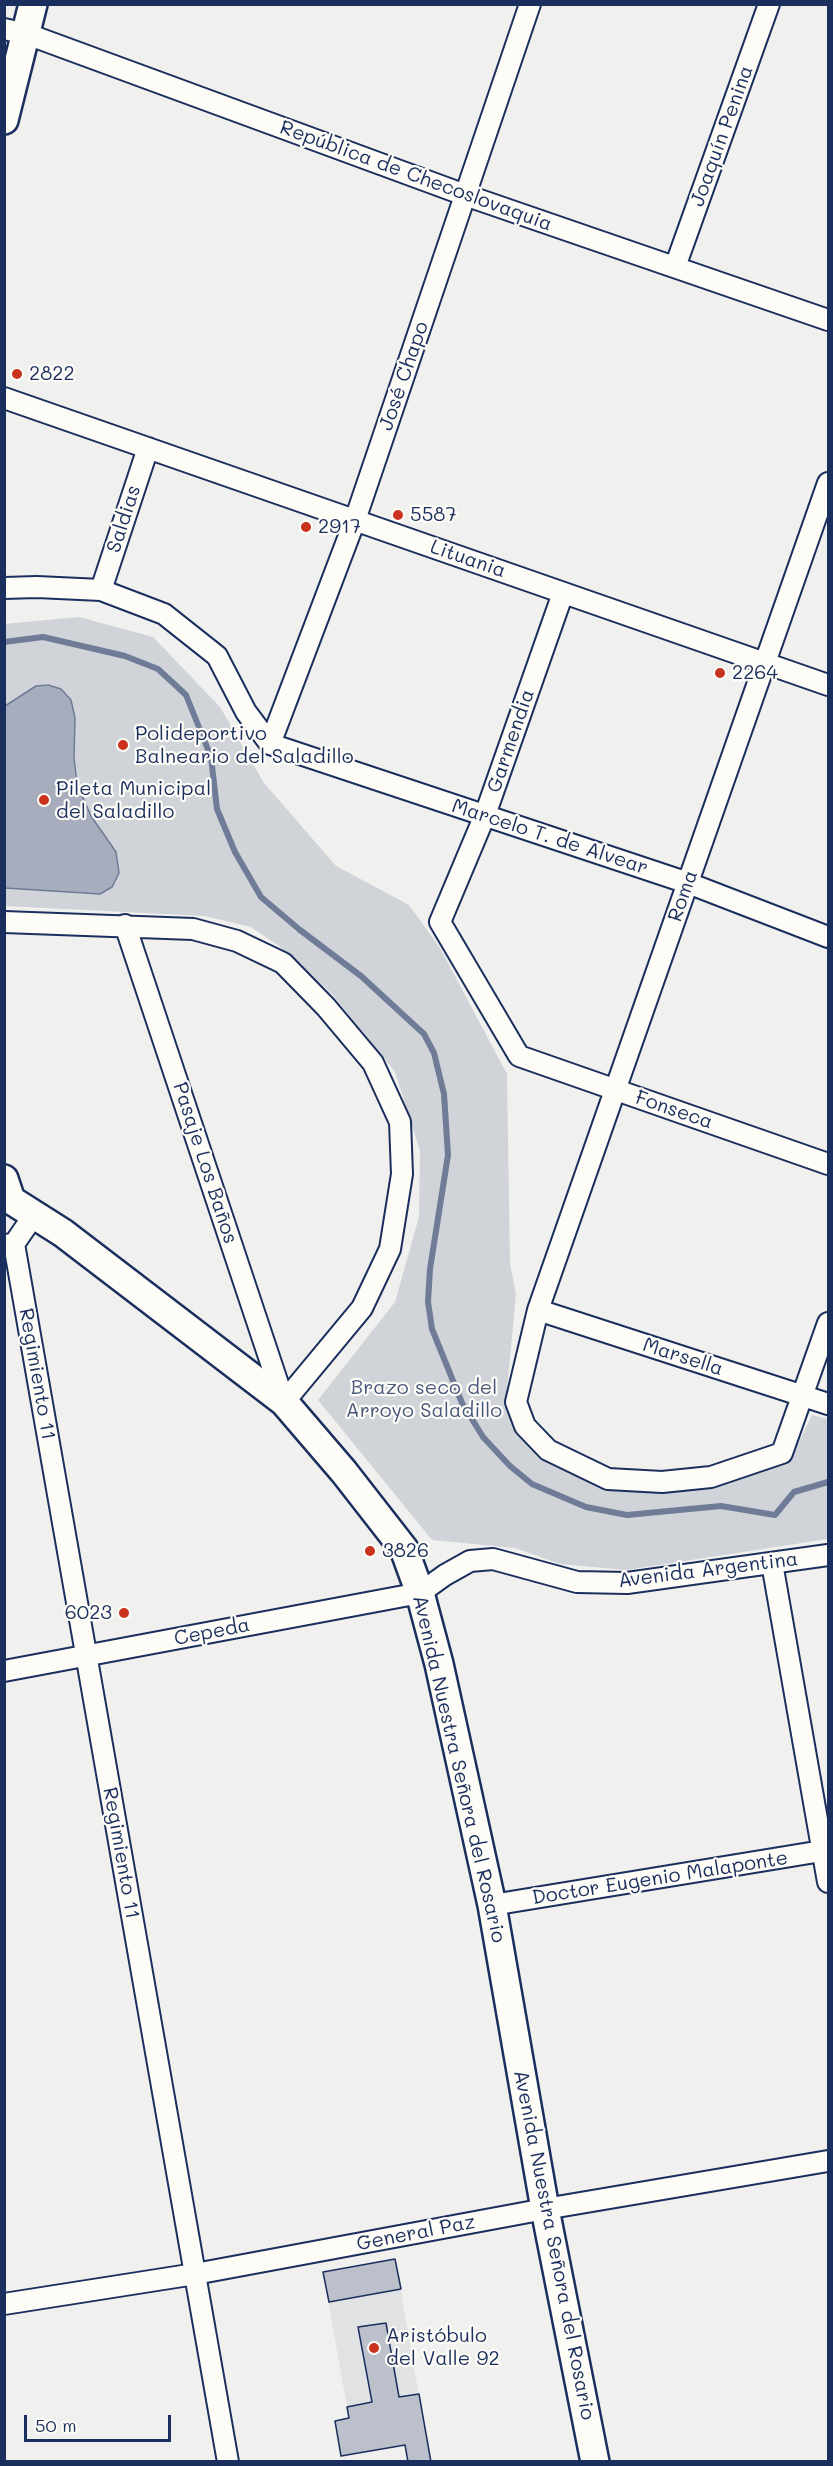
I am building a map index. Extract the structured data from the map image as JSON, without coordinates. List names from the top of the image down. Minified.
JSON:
{"streets":{"street":["Joaquín Penina","República de Checoslovaquia","José Chapo","Saldias","Lituania","Garmendia","Marcelo T. de Alvear","Roma","Fonseca","Pasaje Los Baños","Marsella","Regimiento 11","Avenida Argentina","Cepeda","Avenida Nuestra Señora del Rosario","Doctor Eugenio Malaponte","General Paz"]},"crossings":[["Joaquín Penina","República de Checoslovaquia"],["República de Checoslovaquia","José Chapo"],["José Chapo","Lituania"],["José Chapo","Marcelo T. de Alvear"],["Saldias","Lituania"],["Lituania","Garmendia"],["Lituania","Roma"],["Garmendia","Marcelo T. de Alvear"],["Garmendia","Fonseca"],["Marcelo T. de Alvear","Roma"],["Roma","Fonseca"],["Roma","Marsella"],["Pasaje Los Baños","Avenida Nuestra Señora del Rosario"],["Regimiento 11","Cepeda"],["Regimiento 11","General Paz"],["Avenida Argentina","Cepeda"],["Avenida Argentina","Avenida Nuestra Señora del Rosario"],["Cepeda","Avenida Nuestra Señora del Rosario"],["Avenida Nuestra Señora del Rosario","Doctor Eugenio Malaponte"],["Avenida Nuestra Señora del Rosario","General Paz"]],"parks":["Brazo seco del Arroyo Saladillo"],"places":["2822","5587","2917","2264","Polideportivo Balneario del Saladillo","Pileta Municipal del Saladillo","3826","6023","Aristóbulo del Valle 92"],"scale_bar":"50 m"}
